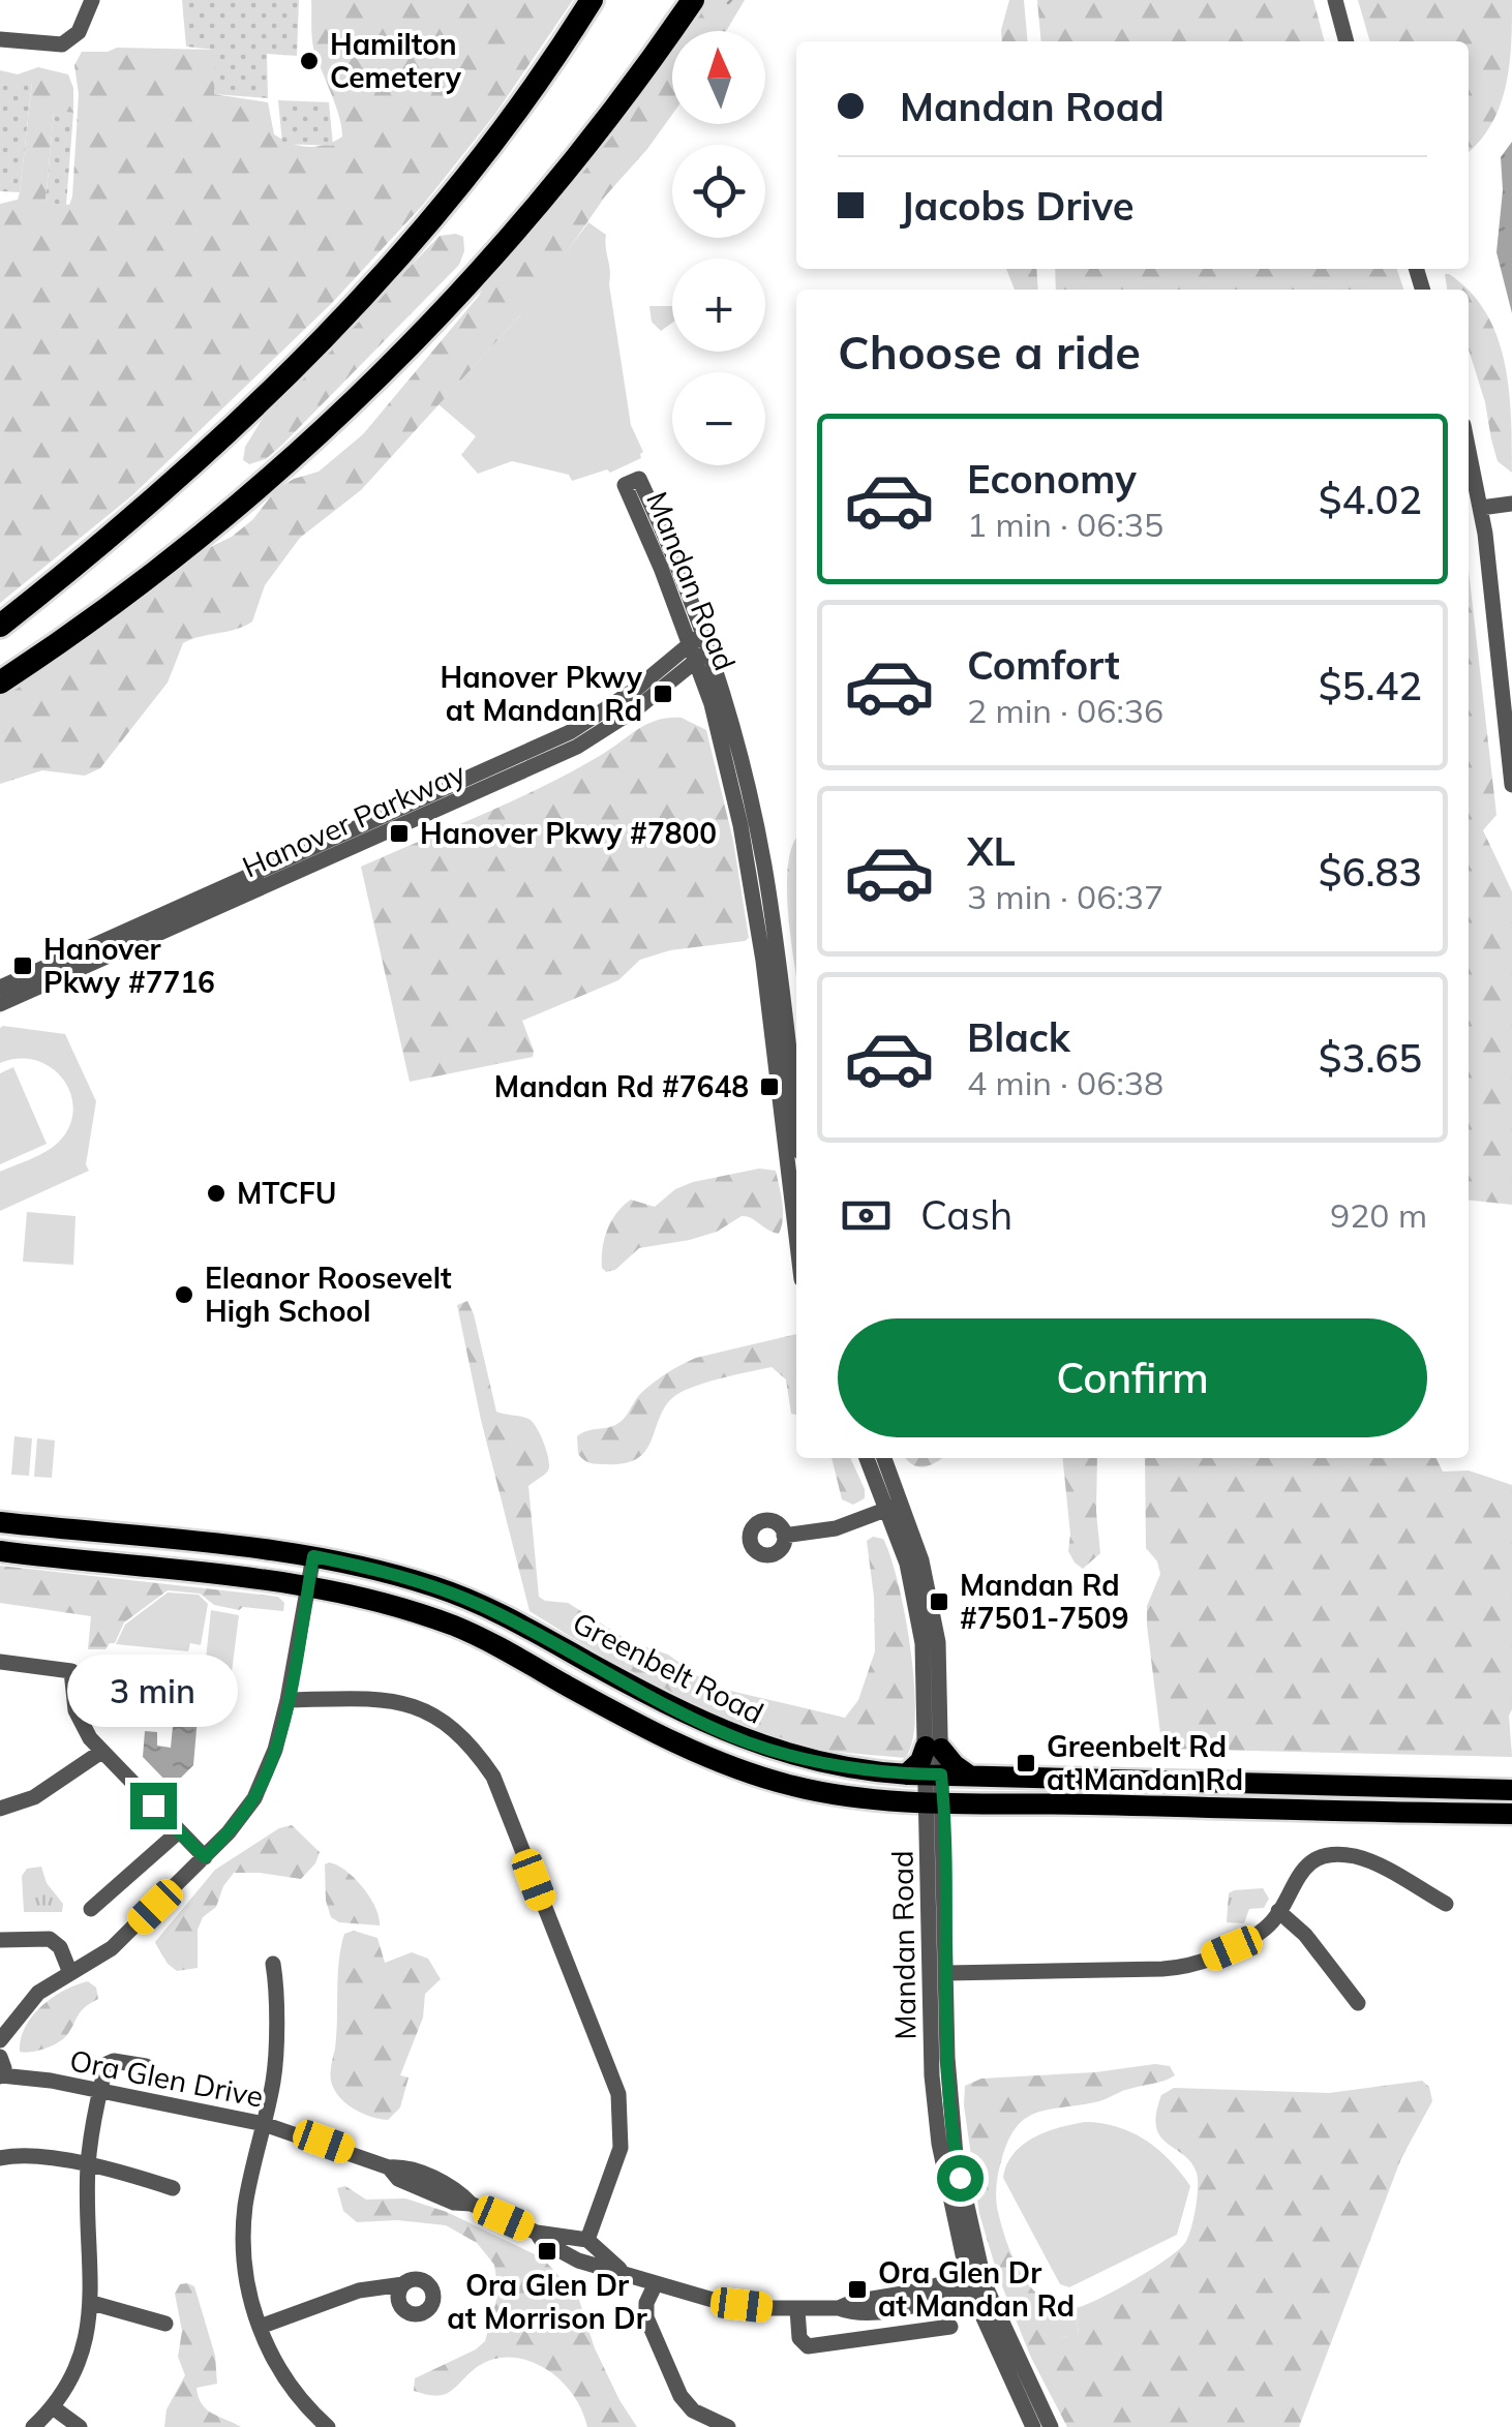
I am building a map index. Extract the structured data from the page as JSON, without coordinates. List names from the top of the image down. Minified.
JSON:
{"streets":{"main road":["Greenbelt Road"],"street":["Mandan Road","Hanover Parkway","Ora Glen Drive"]},"crossings":[["Mandan Road","Hanover Parkway"],["Mandan Road","Greenbelt Road"],["Mandan Road","Ora Glen Drive"]],"places":{"other":["Hamilton Cemetery","MTCFU","Eleanor Roosevelt High School"],"transit":["Hanover Pkwy at Mandan Rd","Hanover Pkwy #7800","Hanover Pkwy #7716","Mandan Rd #7648","Mandan Rd #7501-7509","Greenbelt Rd at Mandan Rd","Ora Glen Dr at Morrison Dr","Ora Glen Dr at Mandan Rd"]},"north":"top","page":{"map_buttons":["+","−"],"banner":["Mandan Road","Jacobs Drive"],"heading":"Choose a ride","list":[{"name":"Economy","note":"1 min · 06:35","value":"$4.02"},{"name":"Comfort","note":"2 min · 06:36","value":"$5.42"},{"name":"XL","note":"3 min · 06:37","value":"$6.83"},{"name":"Black","note":"4 min · 06:38","value":"$3.65"}],"pay":["Cash","920 m"],"buttons":"Confirm","bubble":"3 min"}}
